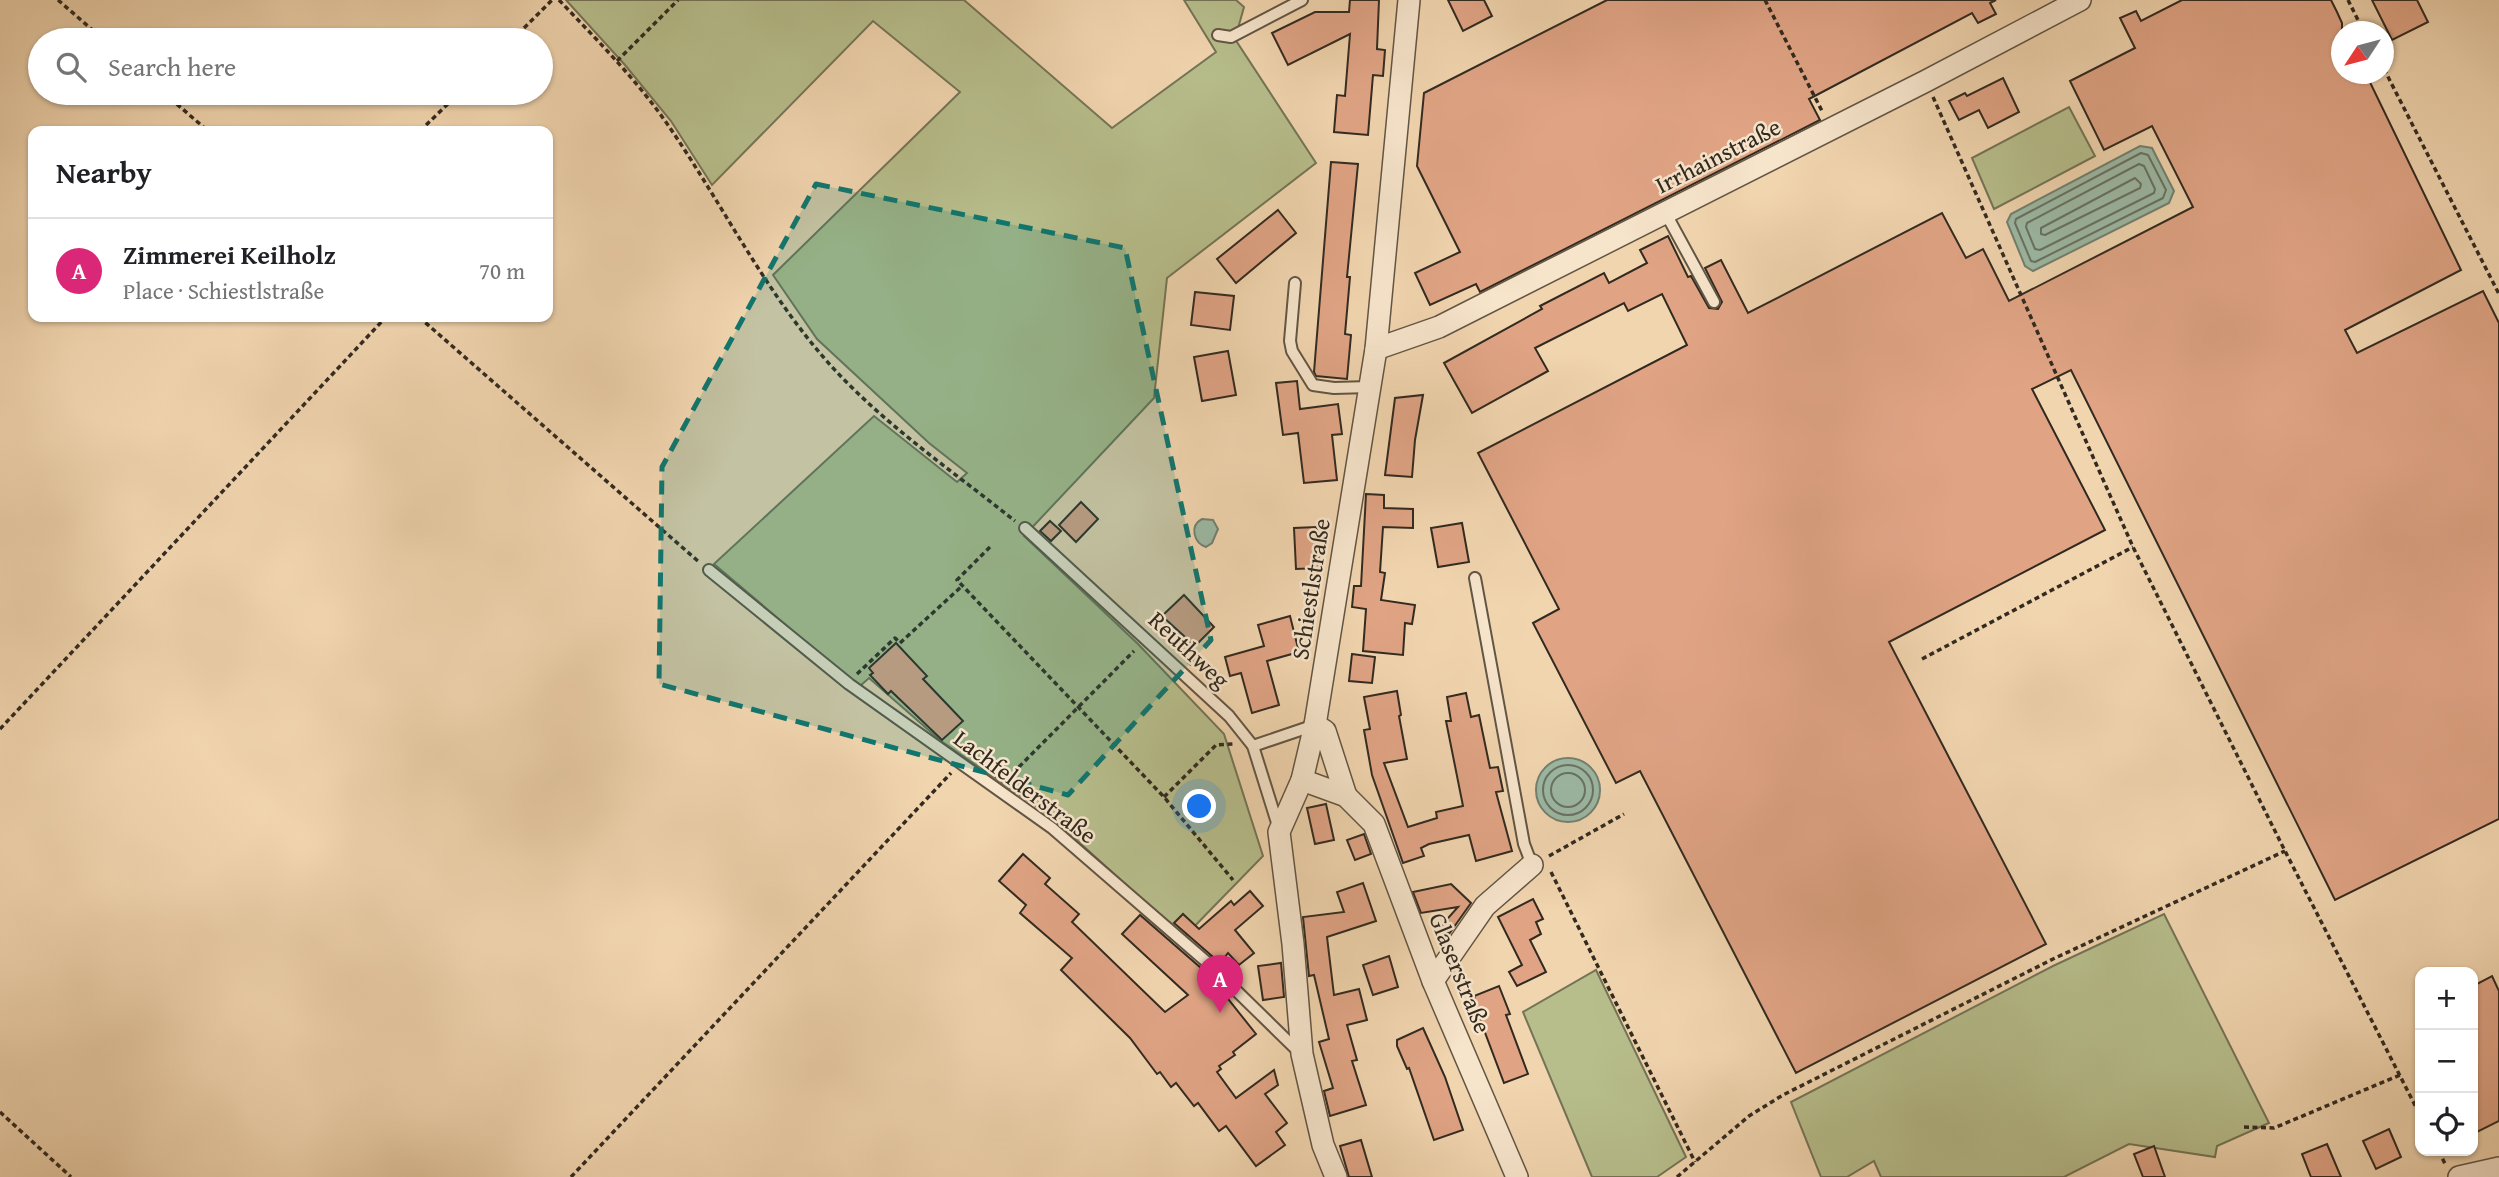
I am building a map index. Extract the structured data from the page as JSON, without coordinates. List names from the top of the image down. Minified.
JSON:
{"streets":{"street":["Irrhainstraße","Schiestlstraße","Glaserstraße"],"lane":["Reuthweg","Lachfelderstraße"]},"crossings":[["Irrhainstraße","Schiestlstraße"],["Schiestlstraße","Reuthweg"],["Schiestlstraße","Glaserstraße"]],"north":"bottom left","page":{"search":"Search here","heading":"Nearby","list":[{"mark":"A","name":"Zimmerei Keilholz","note":"Place · Schiestlstraße","value":"70 m"}],"pins":"A","map_buttons":["+","−"]}}
